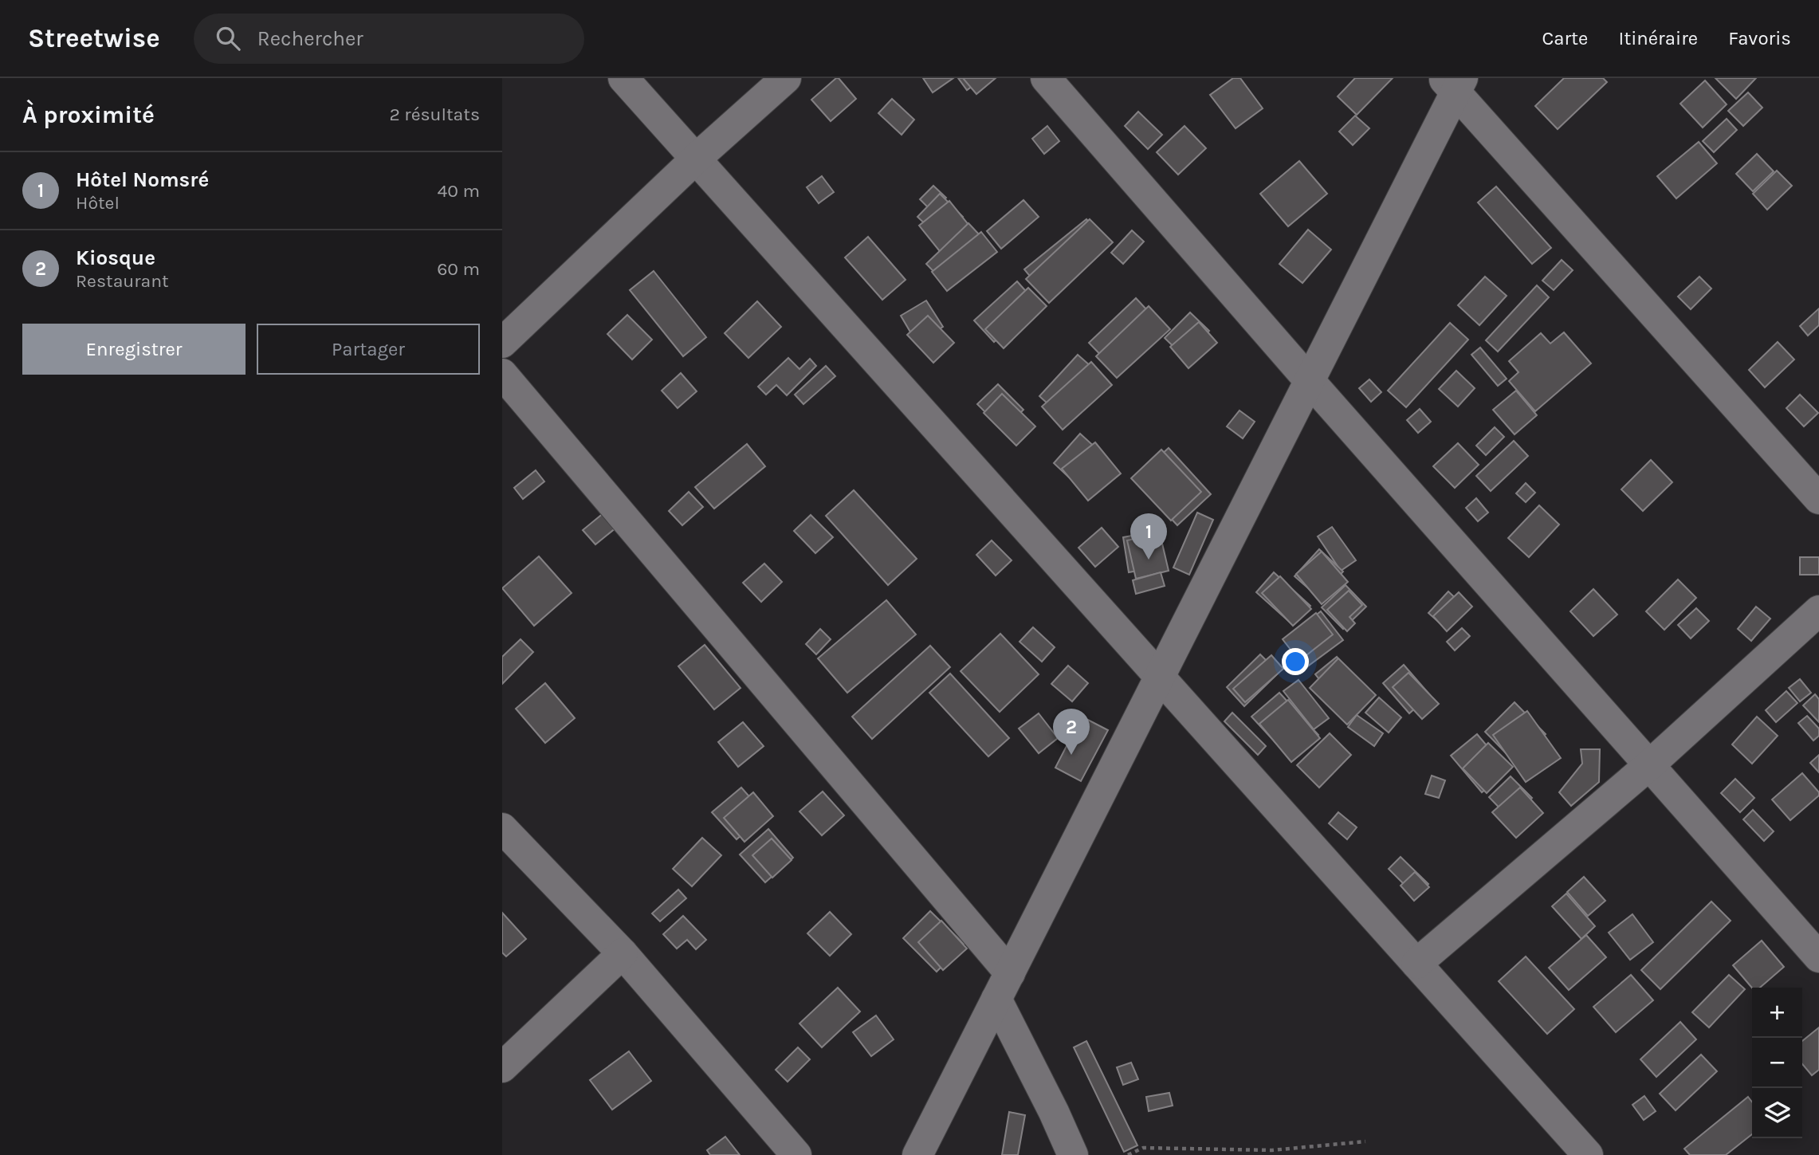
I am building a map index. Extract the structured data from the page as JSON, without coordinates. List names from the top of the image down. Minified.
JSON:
{"page":{"header":"Streetwise","search":"Rechercher","nav":["Carte","Itinéraire","Favoris"],"heading":["À proximité","2 résultats"],"list":[{"mark":"1","name":"Hôtel Nomsré","note":"Hôtel","value":"40 m"},{"mark":"2","name":"Kiosque","note":"Restaurant","value":"60 m"}],"buttons":["Enregistrer","Partager"],"pins":["1","2"],"map_buttons":["+","−"]}}
